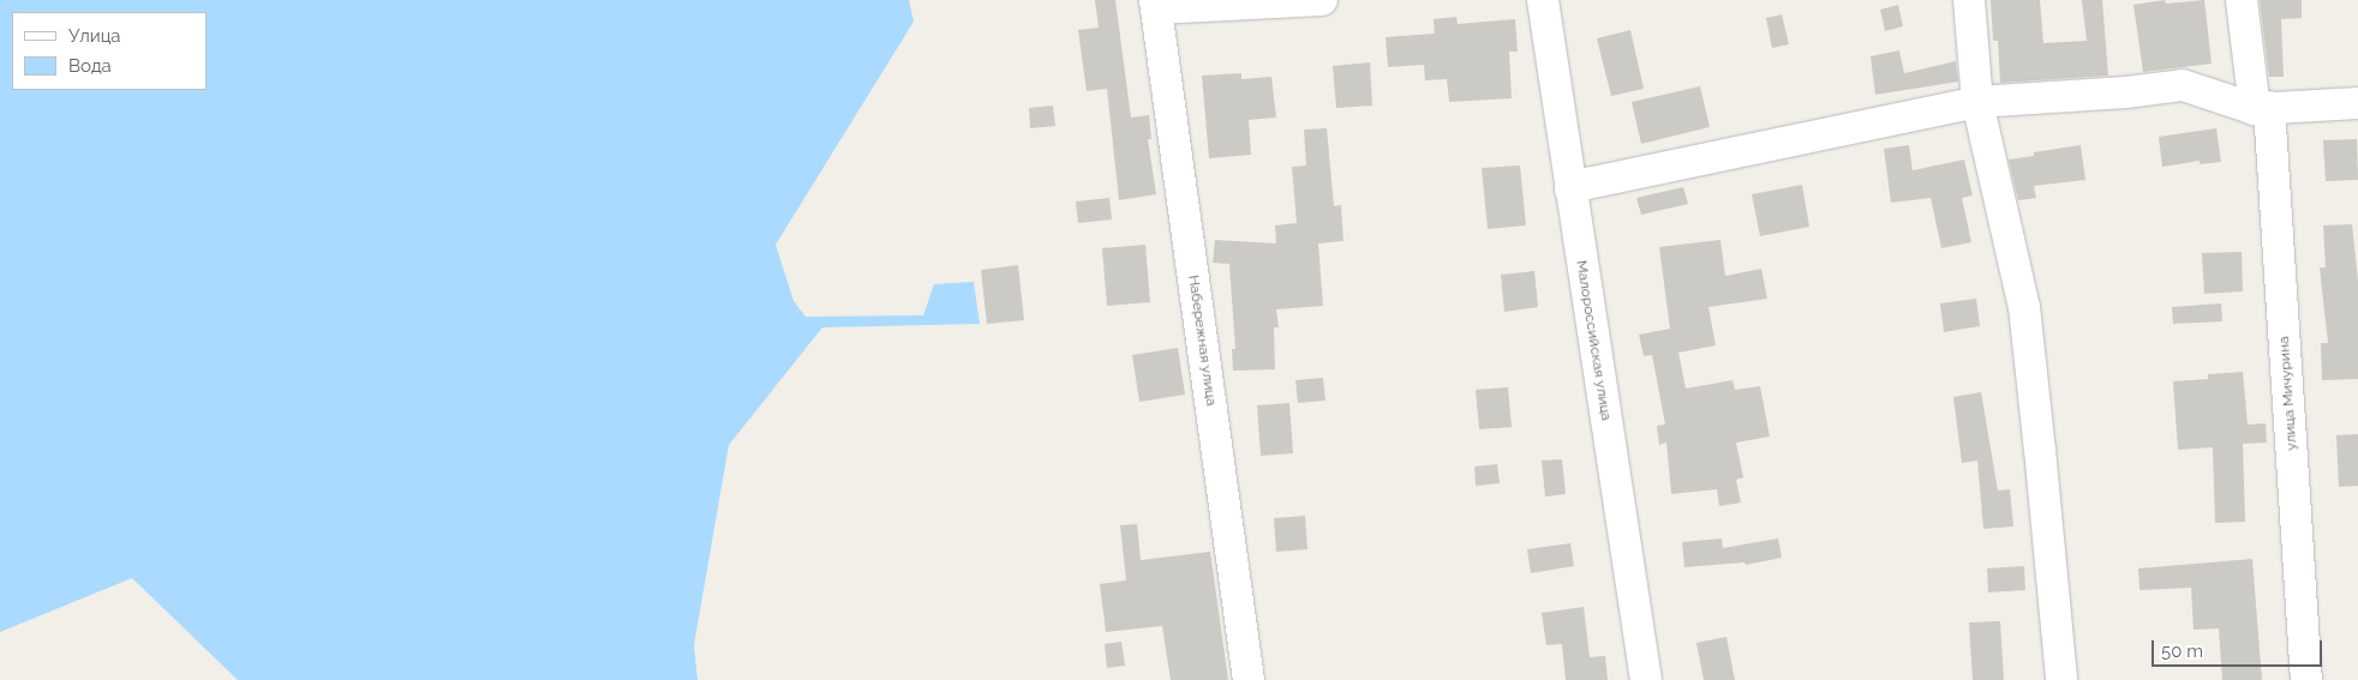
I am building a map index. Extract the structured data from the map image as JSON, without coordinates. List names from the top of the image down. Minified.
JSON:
{"streets":{"street":["Набережная улица","Малороссийская улица","улица Мичурина"]},"legend":["Улица","Вода"],"scale_bar":"50 m"}
